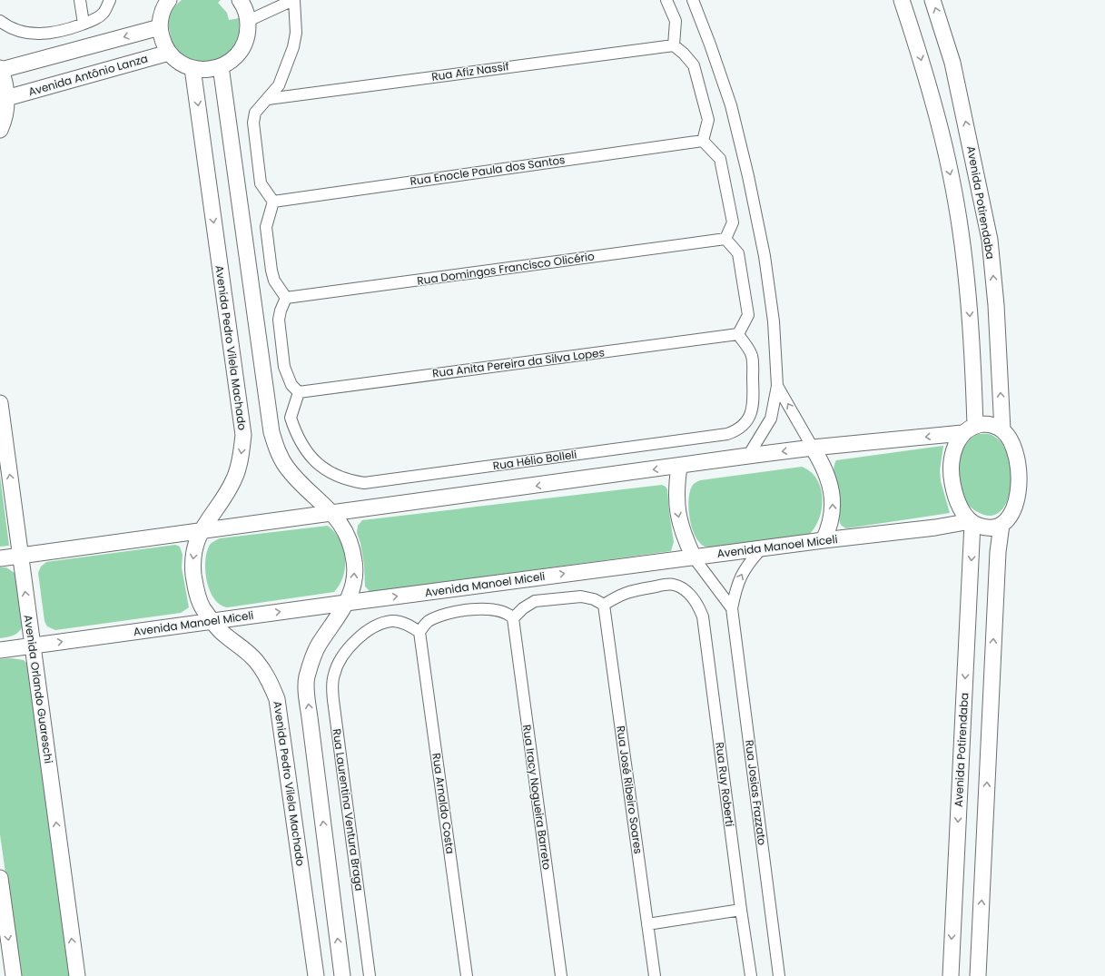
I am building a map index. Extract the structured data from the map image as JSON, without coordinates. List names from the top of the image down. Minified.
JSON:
{"streets":{"street":["Rua Afiz Nassif","Avenida Antônio Lanza","Rua Enocle Paula dos Santos","Avenida Potirendaba","Rua Domingos Francisco Olicério","Avenida Pedro Vilela Machado","Rua Anita Pereira da Silva Lopes","Rua Hélio Bolleli","Avenida Manoel Miceli","Avenida Orlando Guareschi","Rua Ruy Roberti","Rua José Ribeiro Soares","Rua Josias Frazzato","Rua Iracy Nogueira Barreto","Rua Arnaldo Costa","Rua Laurentina Ventura Braga"]},"crossings":[["Avenida Potirendaba","Avenida Manoel Miceli"],["Avenida Pedro Vilela Machado","Avenida Manoel Miceli"],["Rua Anita Pereira da Silva Lopes","Rua Hélio Bolleli"],["Avenida Manoel Miceli","Avenida Orlando Guareschi"],["Avenida Manoel Miceli","Rua Josias Frazzato"],["Rua Ruy Roberti","Rua José Ribeiro Soares"],["Rua Arnaldo Costa","Rua Laurentina Ventura Braga"]],"one_way":["Avenida Orlando Guareschi"]}
